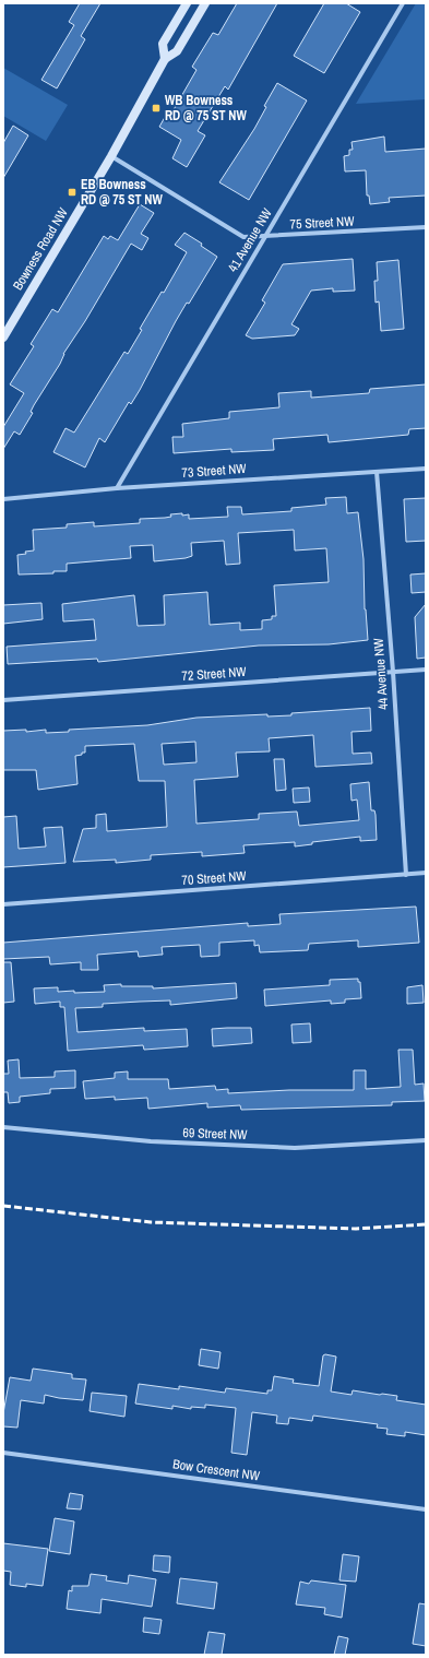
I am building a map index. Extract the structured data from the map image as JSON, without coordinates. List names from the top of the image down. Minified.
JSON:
{"streets":{"street":["75 Street NW","41 Avenue NW","Bowness Road NW","73 Street NW","72 Street NW","44 Avenue NW","70 Street NW","69 Street NW","Bow Crescent NW"]},"crossings":[["75 Street NW","41 Avenue NW"],["75 Street NW","Bowness Road NW"],["41 Avenue NW","73 Street NW"],["73 Street NW","44 Avenue NW"],["72 Street NW","44 Avenue NW"],["44 Avenue NW","70 Street NW"]],"places":{"transit":["WB Bowness RD @ 75 ST NW","EB Bowness RD @ 75 ST NW"]}}
